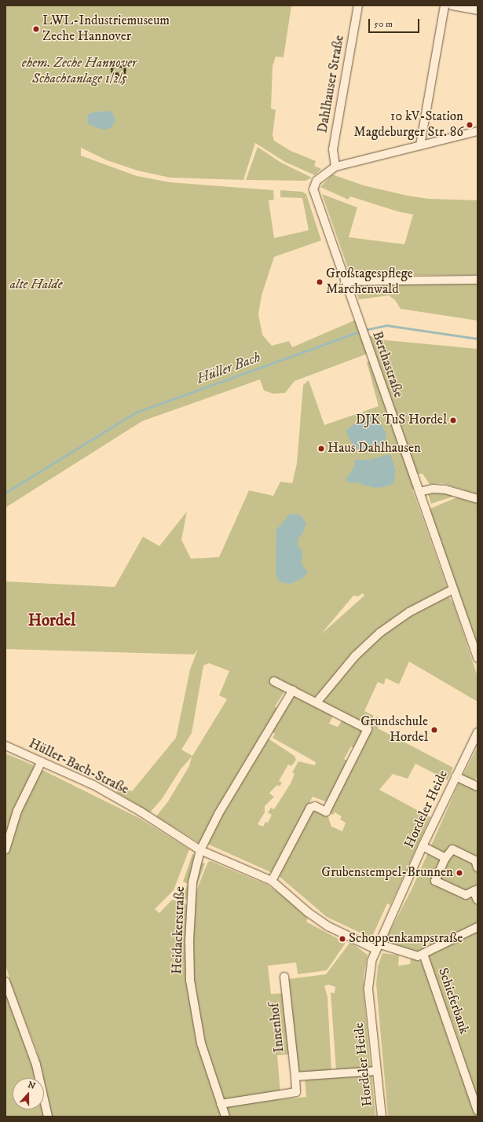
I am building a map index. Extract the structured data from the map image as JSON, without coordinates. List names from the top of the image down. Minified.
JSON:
{"streets":{"street":["Dahlhauser Straße","Berthastraße","Hüller-Bach-Straße","Hordeler Heide","Heidackerstraße","Schieferbank","Innenhof"]},"crossings":[["Dahlhauser Straße","Berthastraße"],["Hüller-Bach-Straße","Heidackerstraße"],["Heidackerstraße","Innenhof"]],"districts":["Hordel"],"water":["Hüller Bach"],"parks":["ehem. Zeche Hannover Schachtanlage 1/2/5","alte Halde"],"places":["LWL-Industriemuseum Zeche Hannover","10 kV-Station Magdeburger Str. 86","Großtagespflege Märchenwald","DJK TuS Hordel","Haus Dahlhausen","Grundschule Hordel","Grubenstempel-Brunnen","Schoppenkampstraße"],"scale_bar":"50 m","north":"top"}
